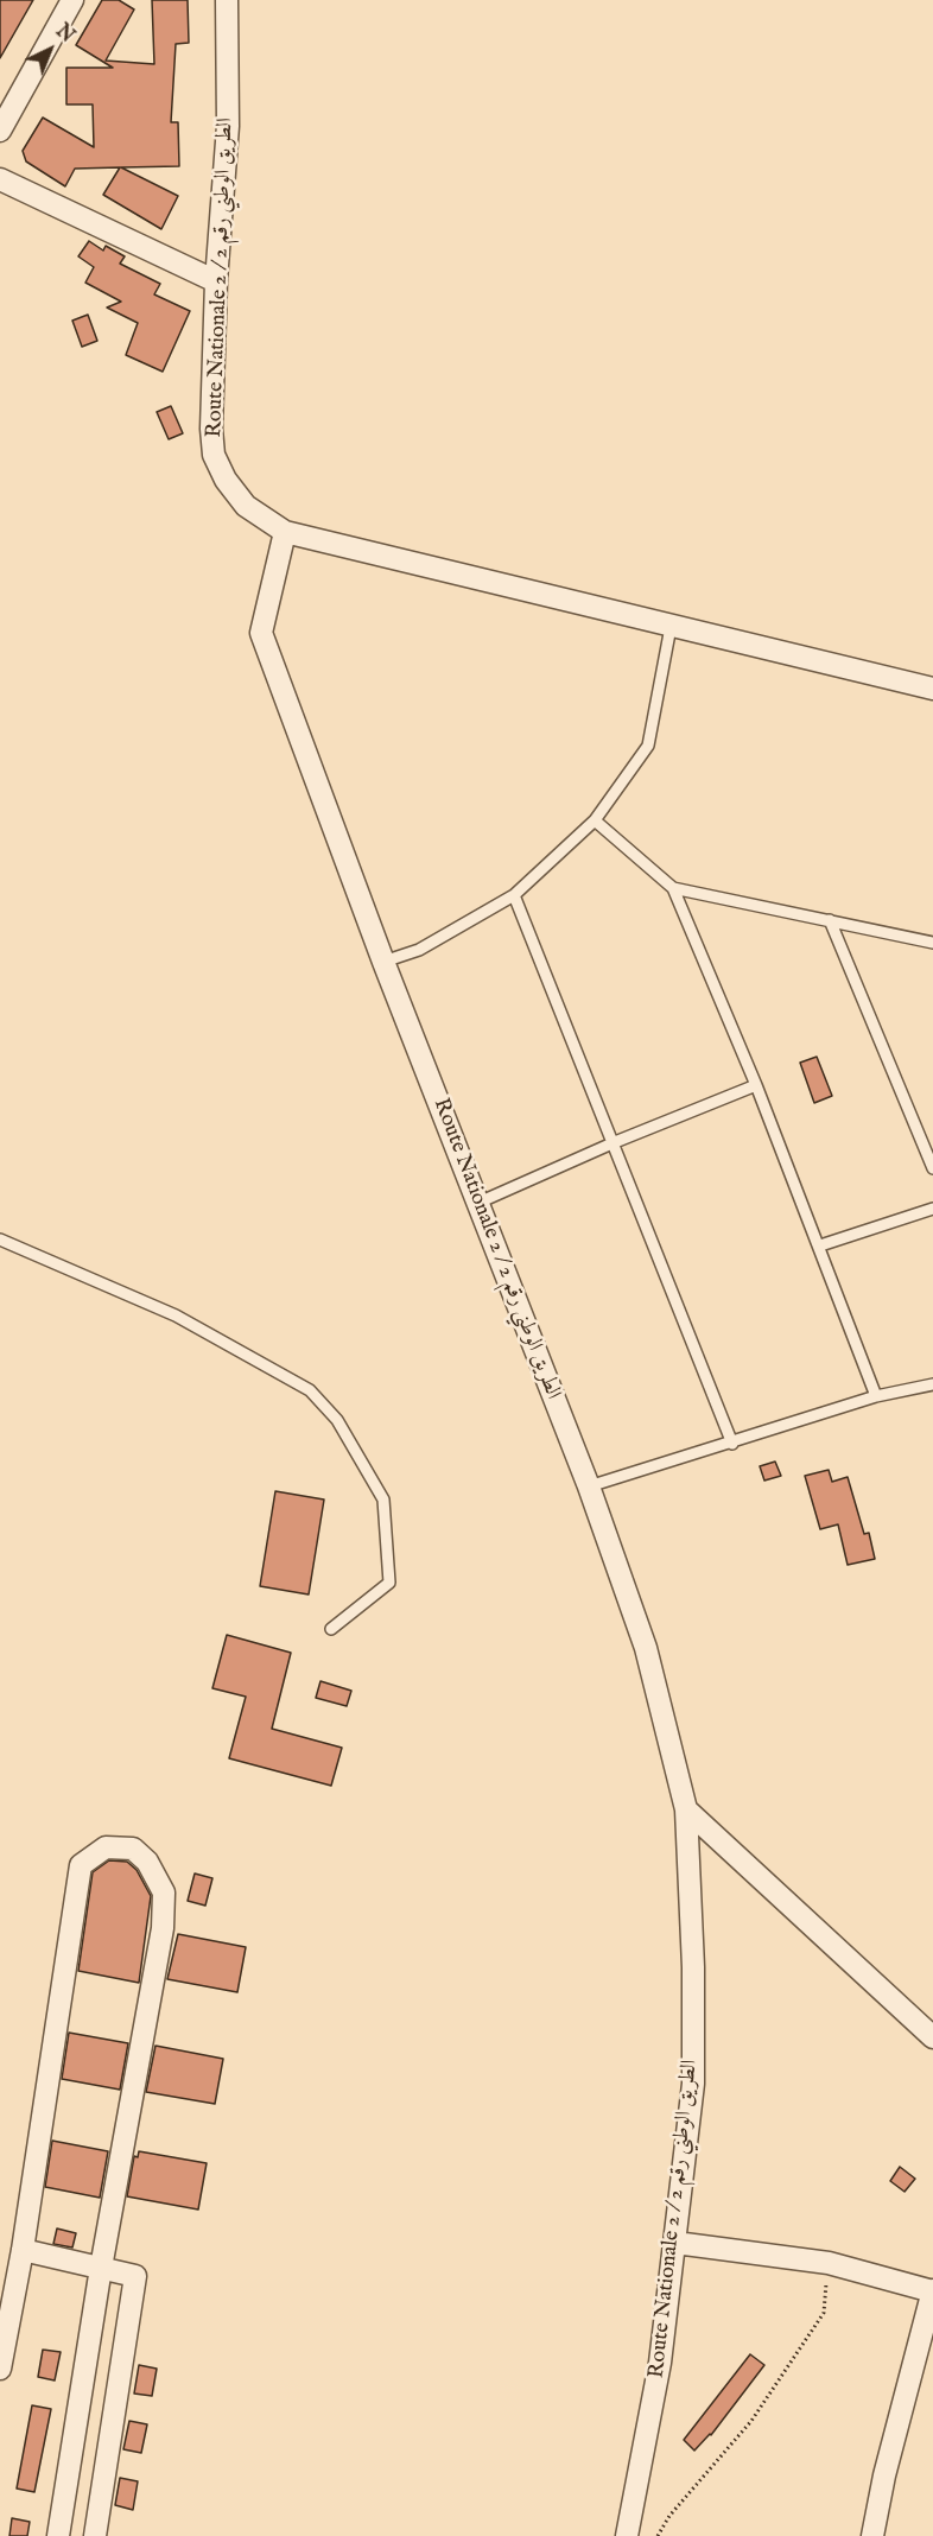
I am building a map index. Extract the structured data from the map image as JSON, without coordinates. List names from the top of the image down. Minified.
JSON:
{"streets":{"street":["Route Nationale 2 / الطريق الوطني رقم 2"]},"north":"top right"}
